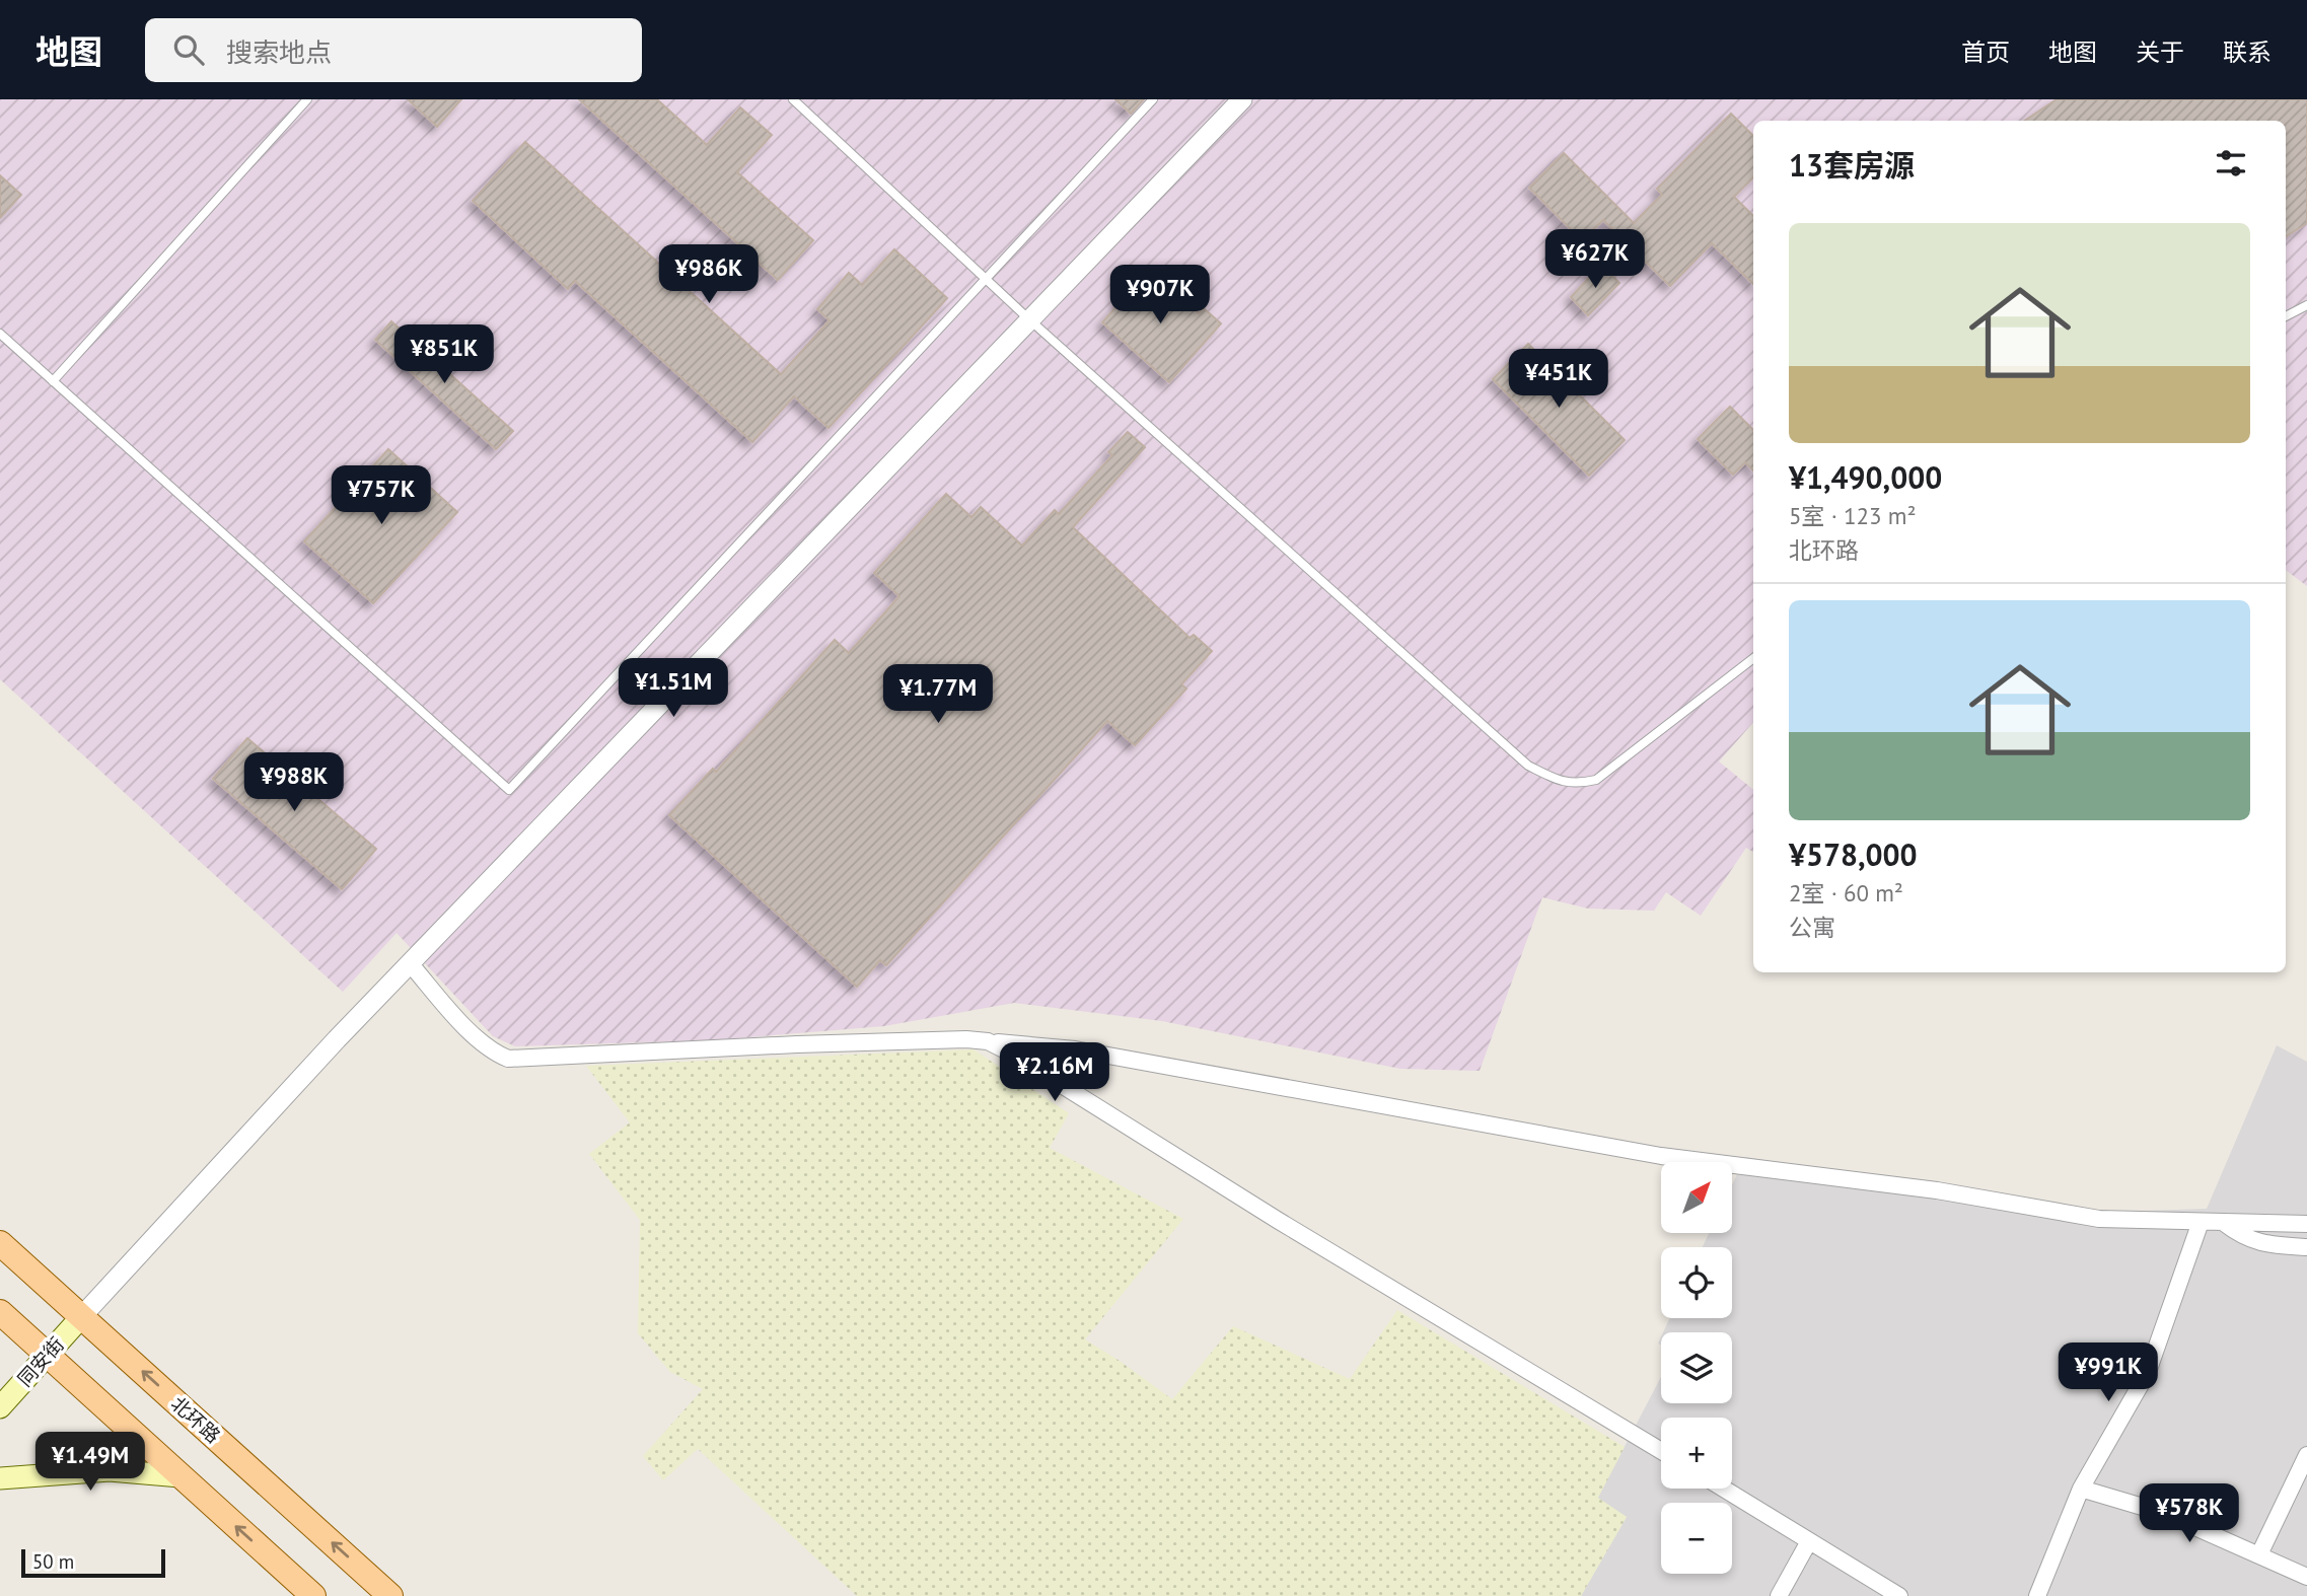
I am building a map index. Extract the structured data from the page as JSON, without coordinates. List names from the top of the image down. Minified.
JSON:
{"streets":{"main road":["同安街","北环路"]},"crossings":[["同安街","北环路"]],"scale_bar":"50 m","north":"top right","page":{"header":"地图","search":"搜索地点","nav":["首页","地图","关于","联系"],"heading":"13套房源","list":[{"name":"¥1,490,000","note":"5室 · 123 m² · 北环路"},{"name":"¥578,000","note":"2室 · 60 m² · 公寓"}],"price":["¥627K","¥986K","¥907K","¥851K","¥451K","¥757K","¥1.51M","¥1.77M","¥988K","¥2.16M","¥991K","¥1.49M","¥578K"],"map_buttons":["+","−"],"scale":"50 m"}}
